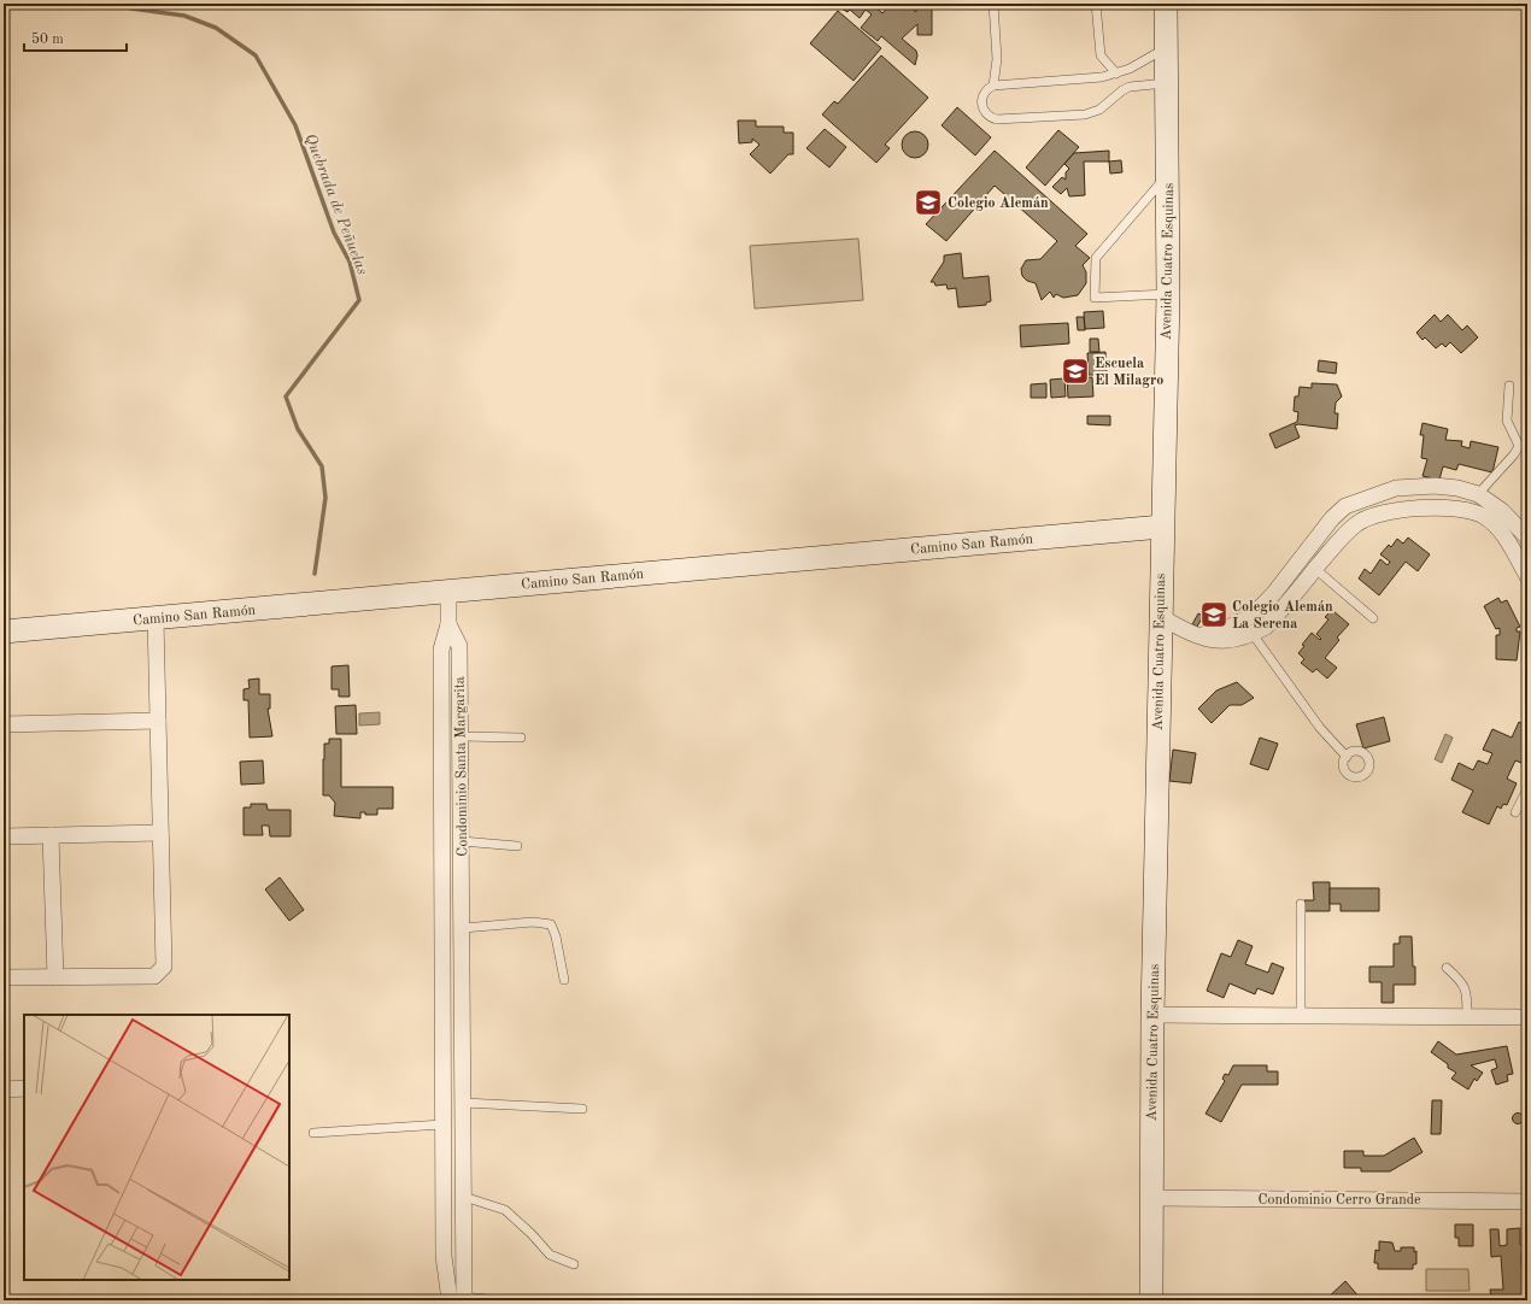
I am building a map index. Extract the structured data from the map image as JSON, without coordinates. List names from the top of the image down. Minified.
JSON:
{"streets":{"main road":["Avenida Cuatro Esquinas","Camino San Ramón"],"street":["Condominio Santa Margarita","Condominio Cerro Grande"]},"crossings":[["Avenida Cuatro Esquinas","Camino San Ramón"],["Avenida Cuatro Esquinas","Condominio Cerro Grande"],["Camino San Ramón","Condominio Santa Margarita"]],"water":["Quebrada de Peñuelas"],"places":{"school or university":["Colegio Alemán","Escuela El Milagro","Colegio Alemán La Serena"]},"scale_bar":"50 m"}
